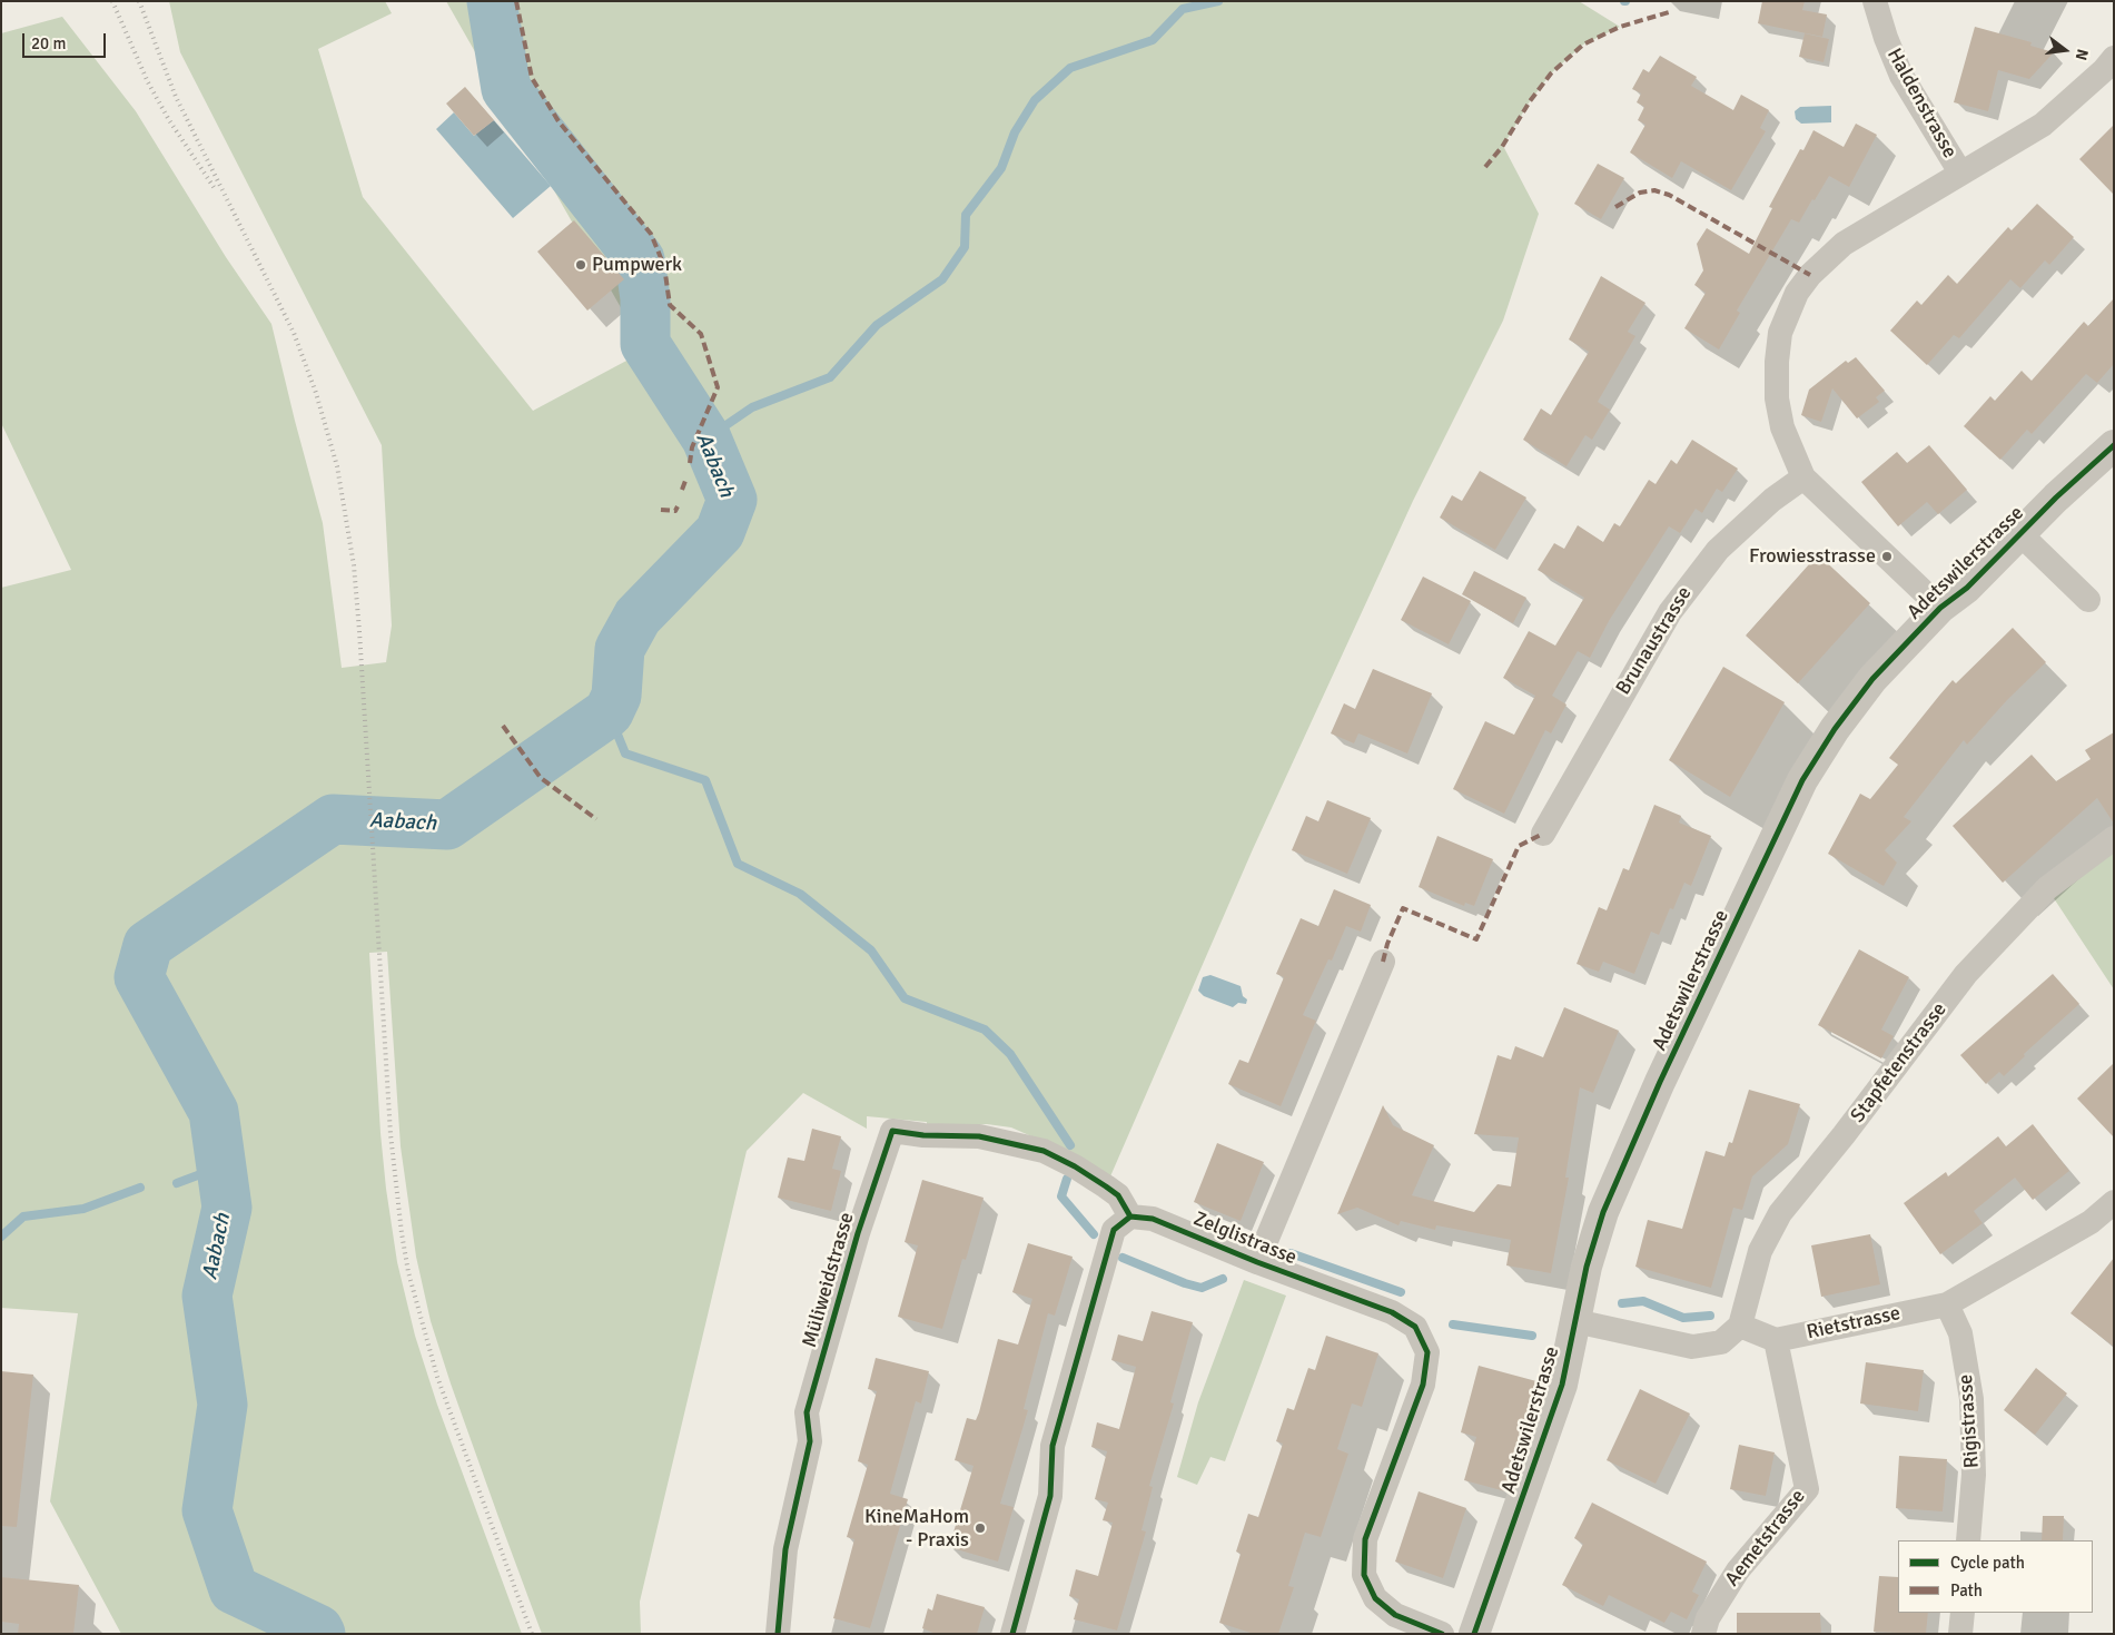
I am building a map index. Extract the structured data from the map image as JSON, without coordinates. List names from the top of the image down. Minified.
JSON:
{"streets":{"street":["Haldenstrasse","Adetswilerstrasse","Brunaustrasse","Stapfetenstrasse","Zelglistrasse","Müliweidstrasse","Rietstrasse","Rigistrasse","Aemetstrasse"]},"crossings":[["Zelglistrasse","Müliweidstrasse"],["Rietstrasse","Rigistrasse"],["Rietstrasse","Aemetstrasse"]],"water":["Aabach"],"places":["Pumpwerk","Frowiesstrasse","KineMaHom - Praxis"],"legend":["Cycle path","Path"],"scale_bar":"20 m","north":"right"}
